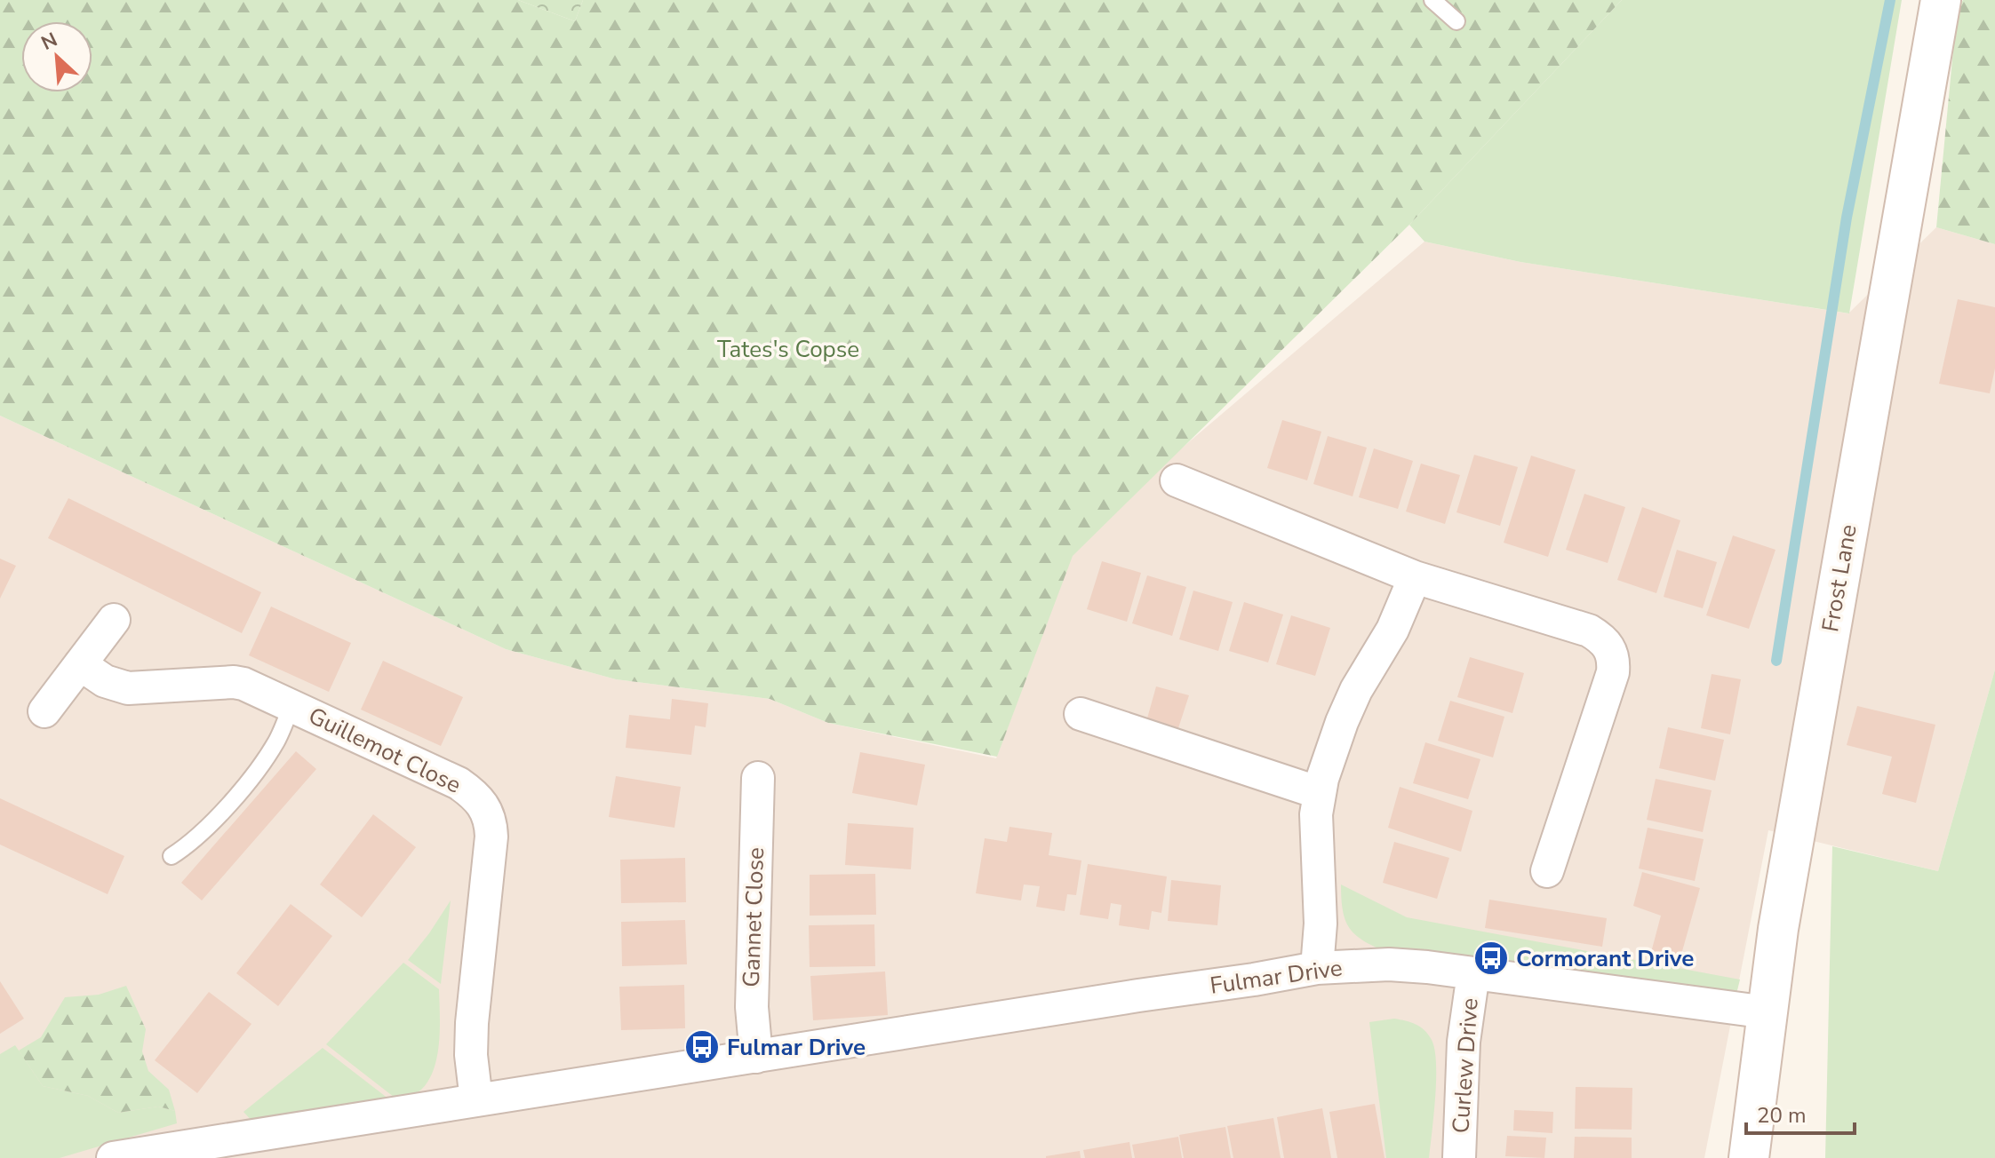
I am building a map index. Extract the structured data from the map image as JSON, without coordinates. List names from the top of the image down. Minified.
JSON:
{"streets":{"street":["Frost Lane","Guillemot Close","Gannet Close","Fulmar Drive","Curlew Drive"]},"crossings":[["Frost Lane","Fulmar Drive"],["Guillemot Close","Fulmar Drive"],["Gannet Close","Fulmar Drive"],["Fulmar Drive","Curlew Drive"]],"parks":["Tates's Copse"],"places":{"bus stop":["Cormorant Drive","Fulmar Drive"]},"scale_bar":"20 m","north":"top left"}
